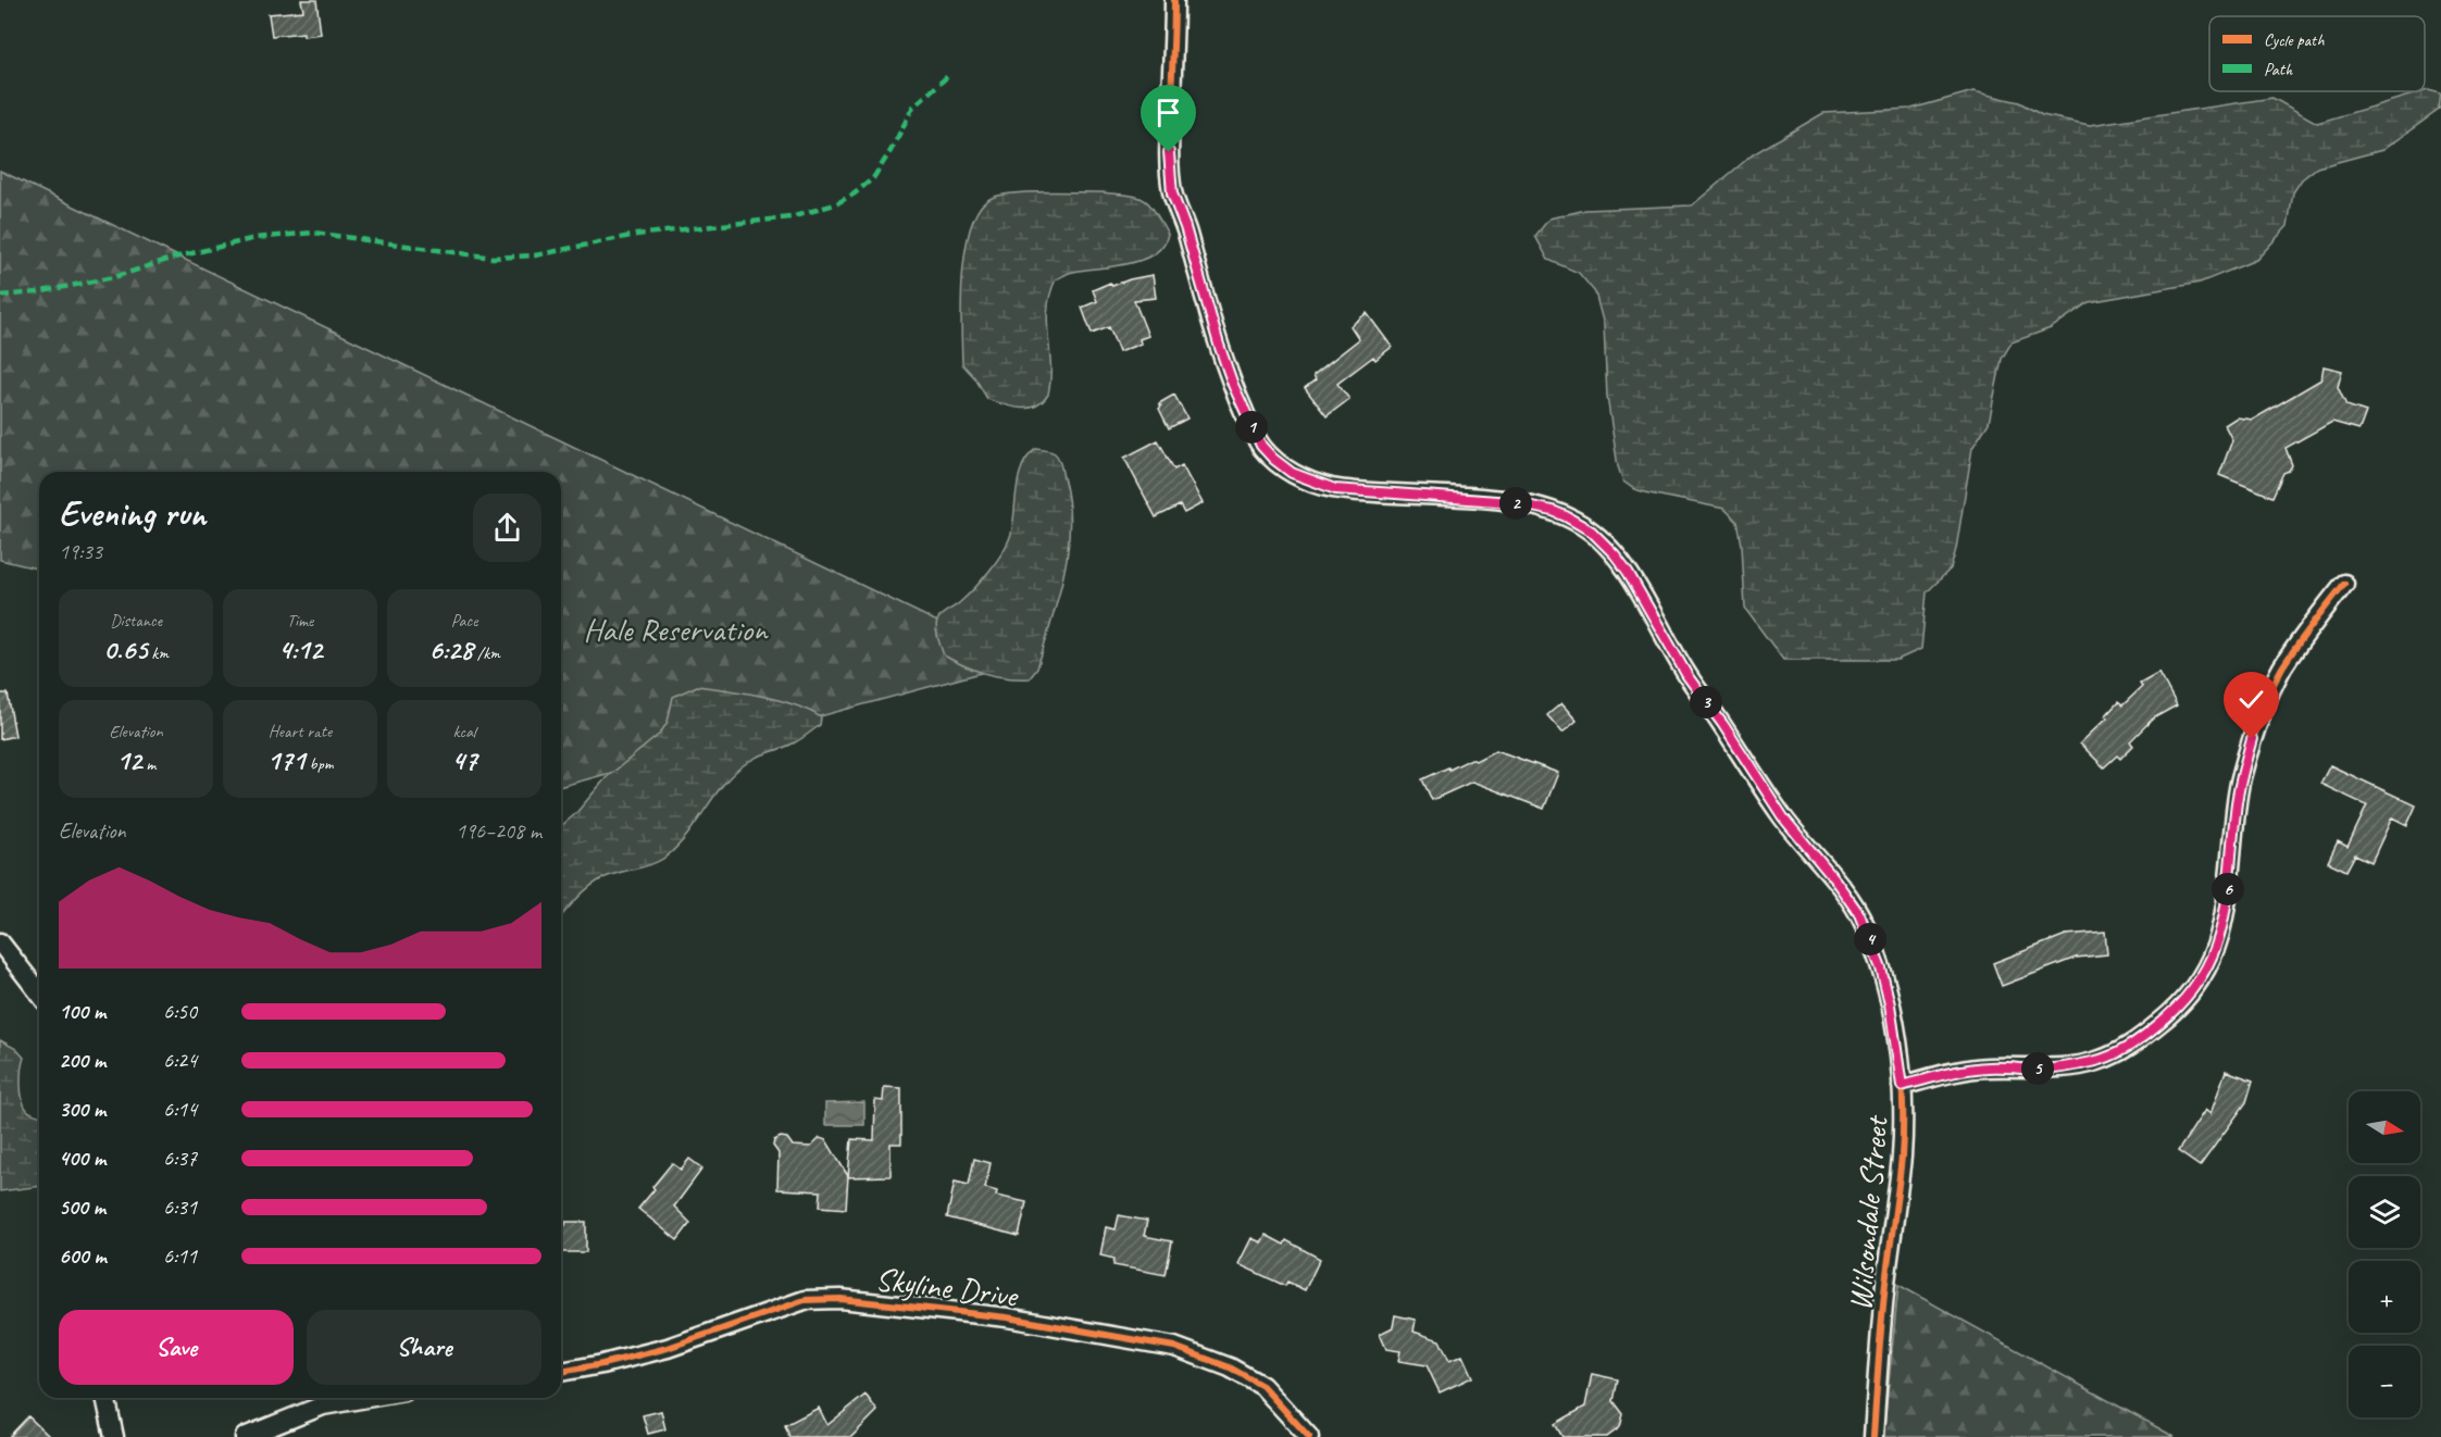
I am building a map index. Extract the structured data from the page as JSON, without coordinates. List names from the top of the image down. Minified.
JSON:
{"streets":{"street":["Wilsondale Street","Skyline Drive"]},"parks":["Hale Reservation"],"legend":["Cycle path","Path"],"north":"right","page":{"pins":["1","2","3","6","4","5"],"heading":["Evening run","19:33"],"stats":[["Distance","0.65 km"],["Time","4:12"],["Pace","6:28 /km"],["Elevation","12 m"],["Heart rate","171 bpm"],["kcal","47"]],"chart":["Elevation","196–208 m"],"list":[{"name":"100 m","note":"6:50"},{"name":"200 m","note":"6:24"},{"name":"300 m","note":"6:14"},{"name":"400 m","note":"6:37"},{"name":"500 m","note":"6:31"},{"name":"600 m","note":"6:11"}],"map_buttons":["+","−"],"buttons":["Save","Share"]}}
